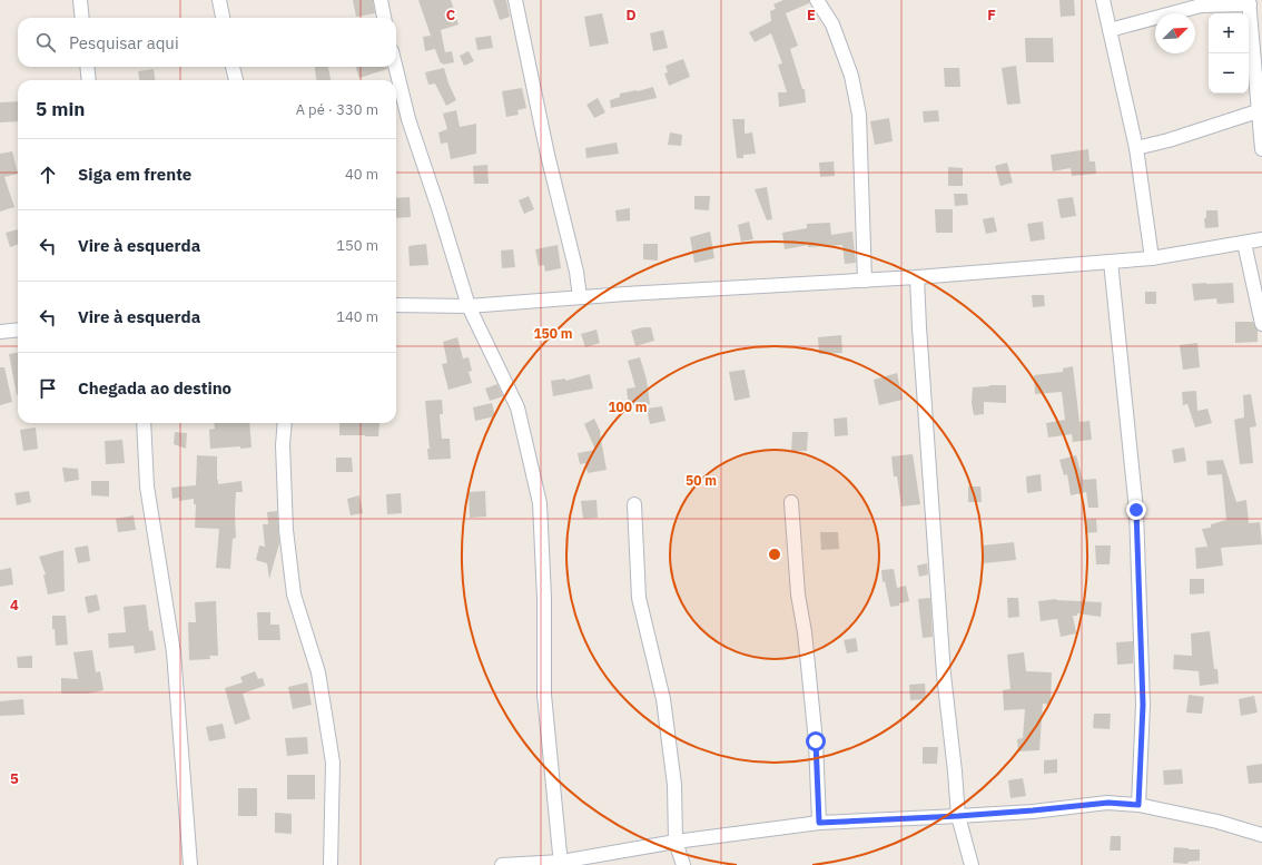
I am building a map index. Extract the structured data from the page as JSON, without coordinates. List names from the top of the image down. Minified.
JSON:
{"north":"top right","page":{"map_buttons":["+","−"],"search":"Pesquisar aqui","heading":["5 min","A pé · 330 m"],"list":[["Siga em frente","40 m"],["Vire à esquerda","150 m"],["Vire à esquerda","140 m"],"Chegada ao destino"]},"grid":{"columns":["C","D","E","F"],"rows":["4","5"]},"rings":["150 m","100 m","50 m"]}
